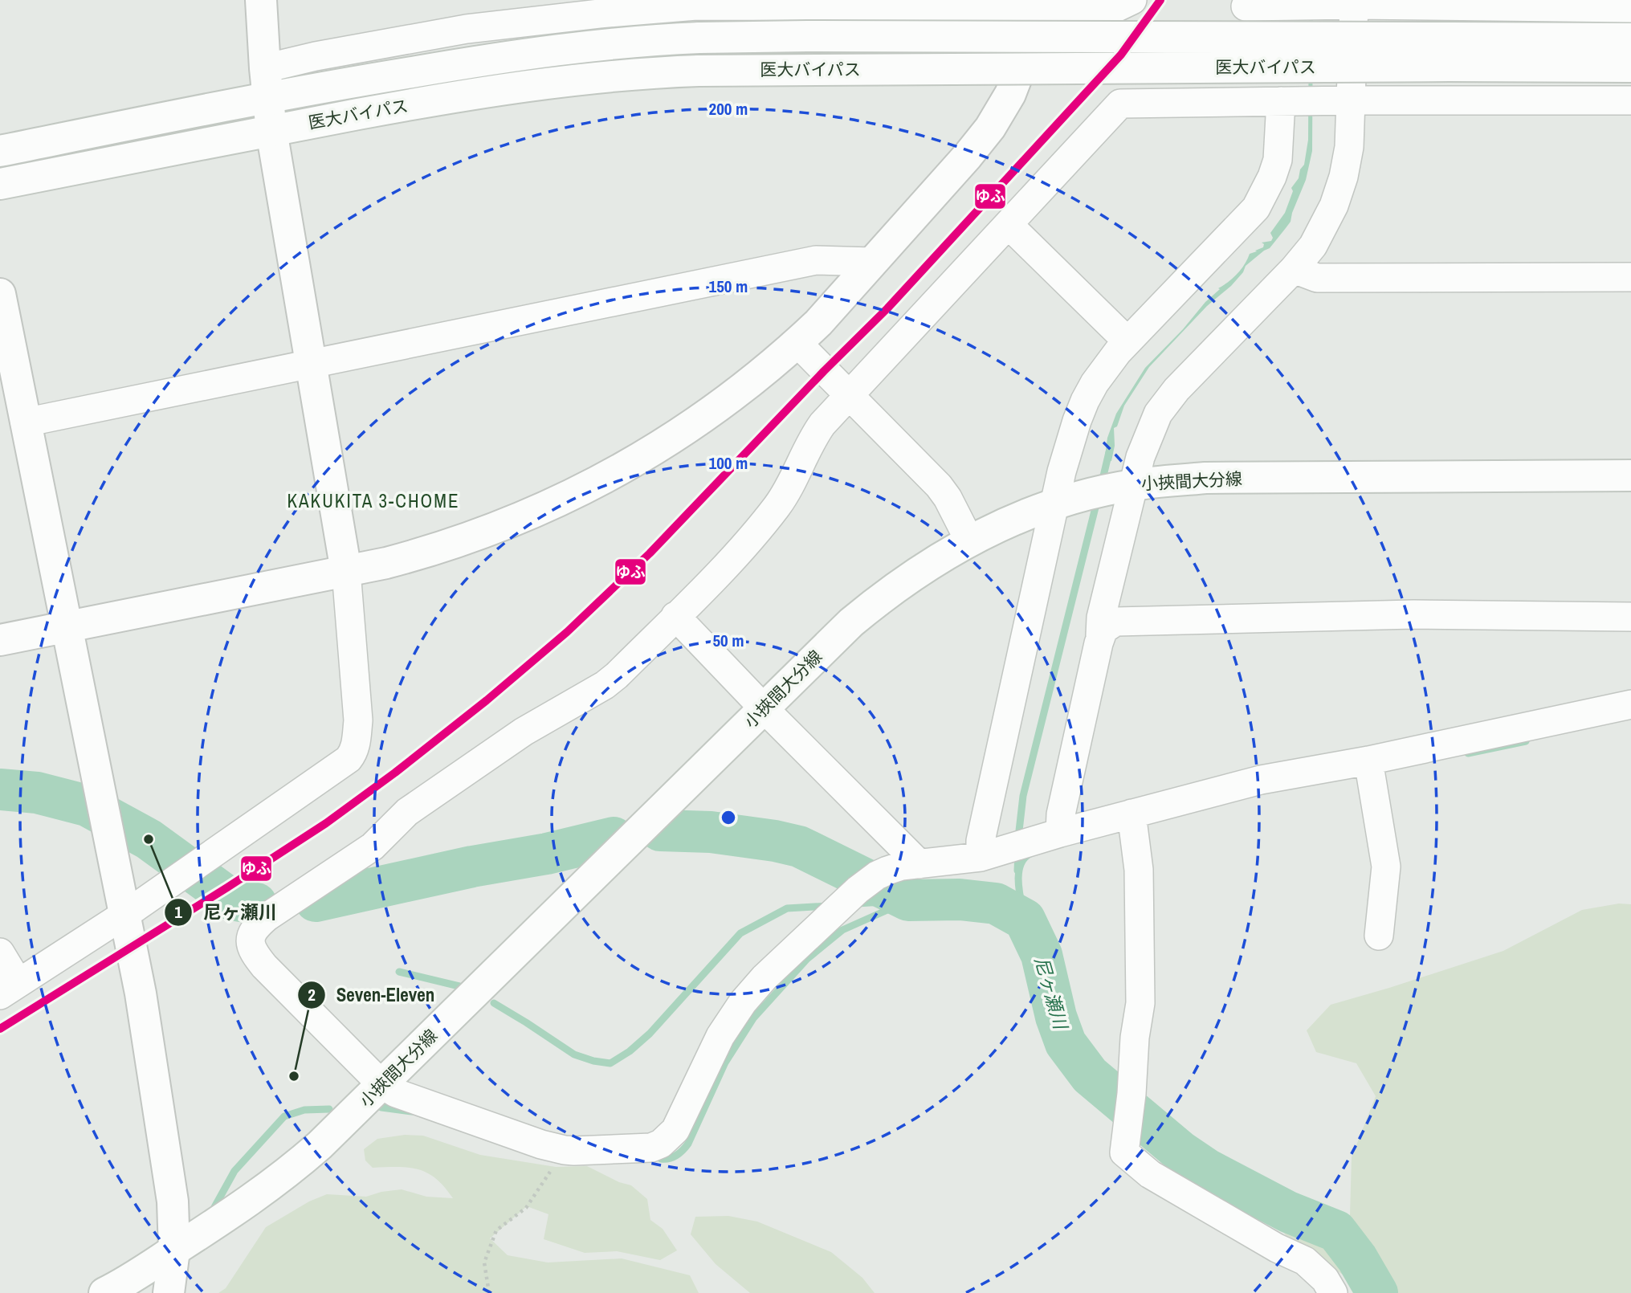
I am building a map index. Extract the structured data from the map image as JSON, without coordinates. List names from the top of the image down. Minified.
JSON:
{"streets":{"main road":["医大バイパス","小挾間大分線"]},"districts":["KAKUKITA 3-CHOME"],"water":["尼ヶ瀬川"],"places":["尼ヶ瀬川","Seven-Eleven"],"lines":["transit line ゆふ"],"rings":["200 m","150 m","100 m","50 m"]}
